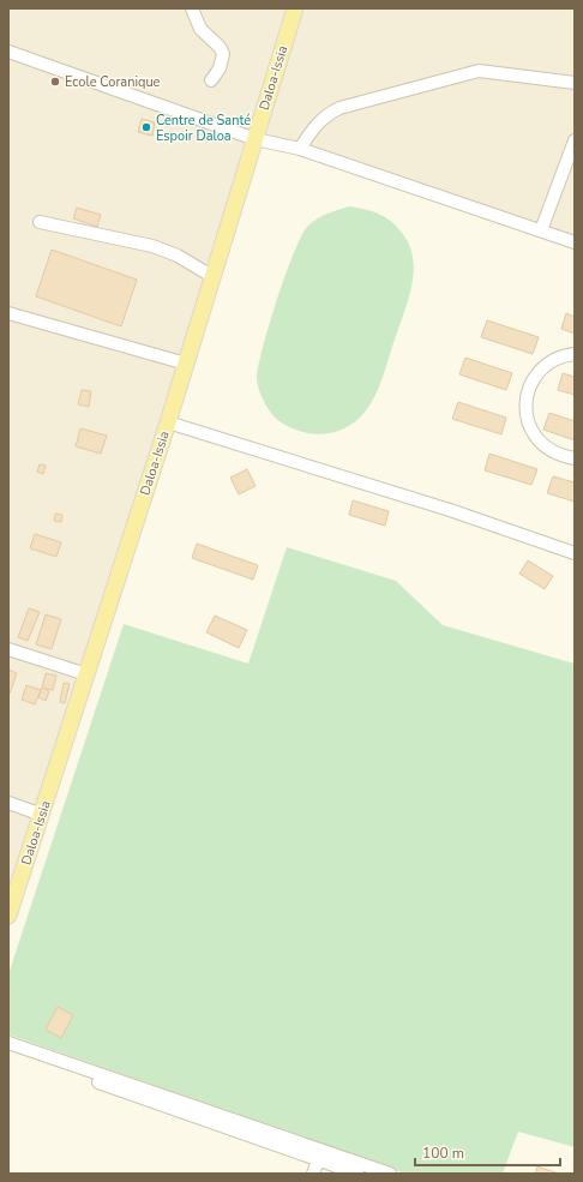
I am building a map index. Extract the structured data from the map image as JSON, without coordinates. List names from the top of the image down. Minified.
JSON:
{"streets":{"main road":["Daloa-Issia"]},"places":["Ecole Coranique","Centre de Santé Espoir Daloa"],"scale_bar":"100 m"}
